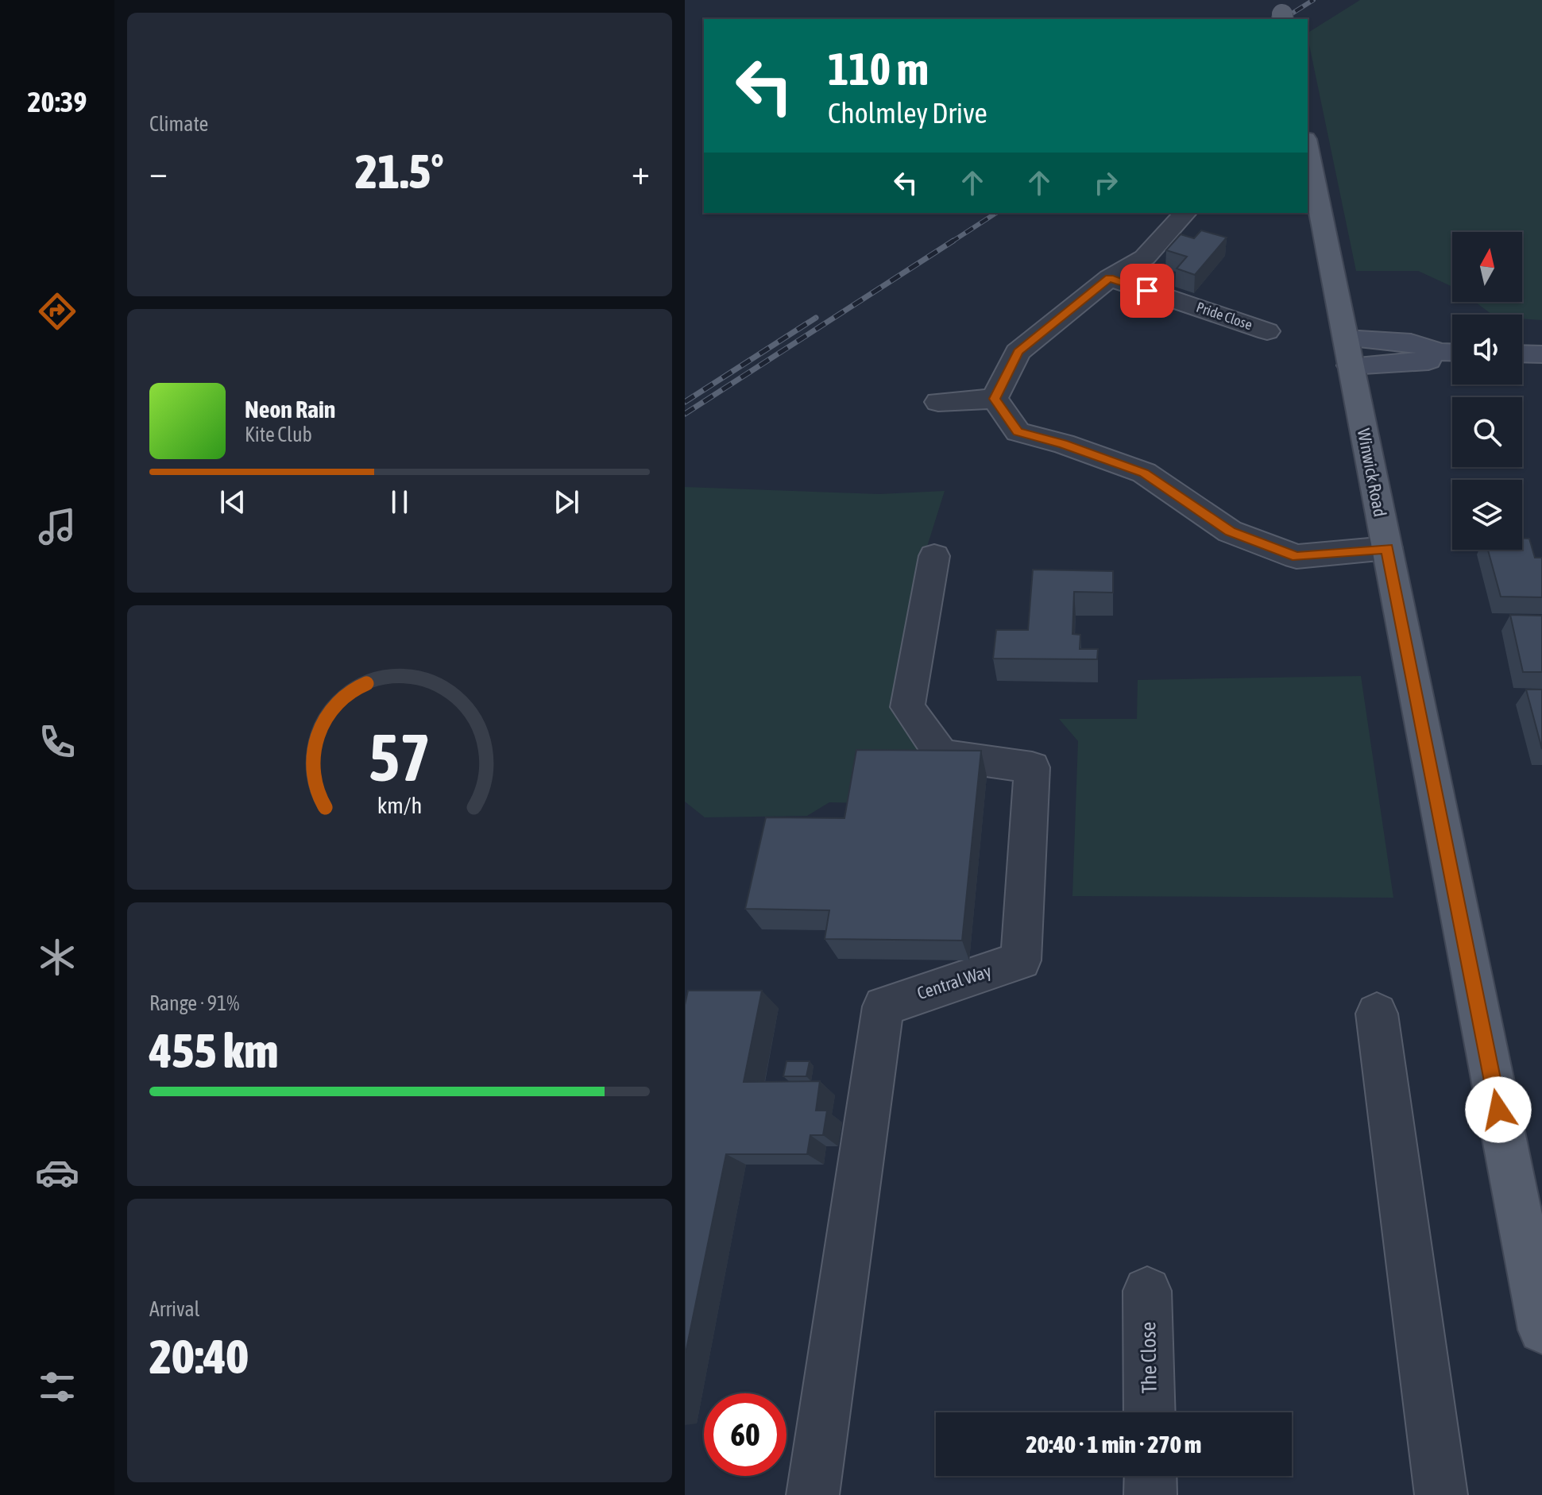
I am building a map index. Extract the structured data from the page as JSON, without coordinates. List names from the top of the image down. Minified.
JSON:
{"streets":{"main road":["Winwick Road"],"street":["Pride Close","Central Way","The Close"]},"north":"top","page":{"tabs":"20:39","tile":["Climate",["Range · 91%","455 km"],["Arrival","20:40"]],"turn":["110 m","Cholmley Drive"],"heat":["−","21.5°","+"],"song":["Neon Rain","Kite Club"],"limit":"60","trip":"20:40 · 1 min · 270 m","gauge":["57","km/h"]}}
